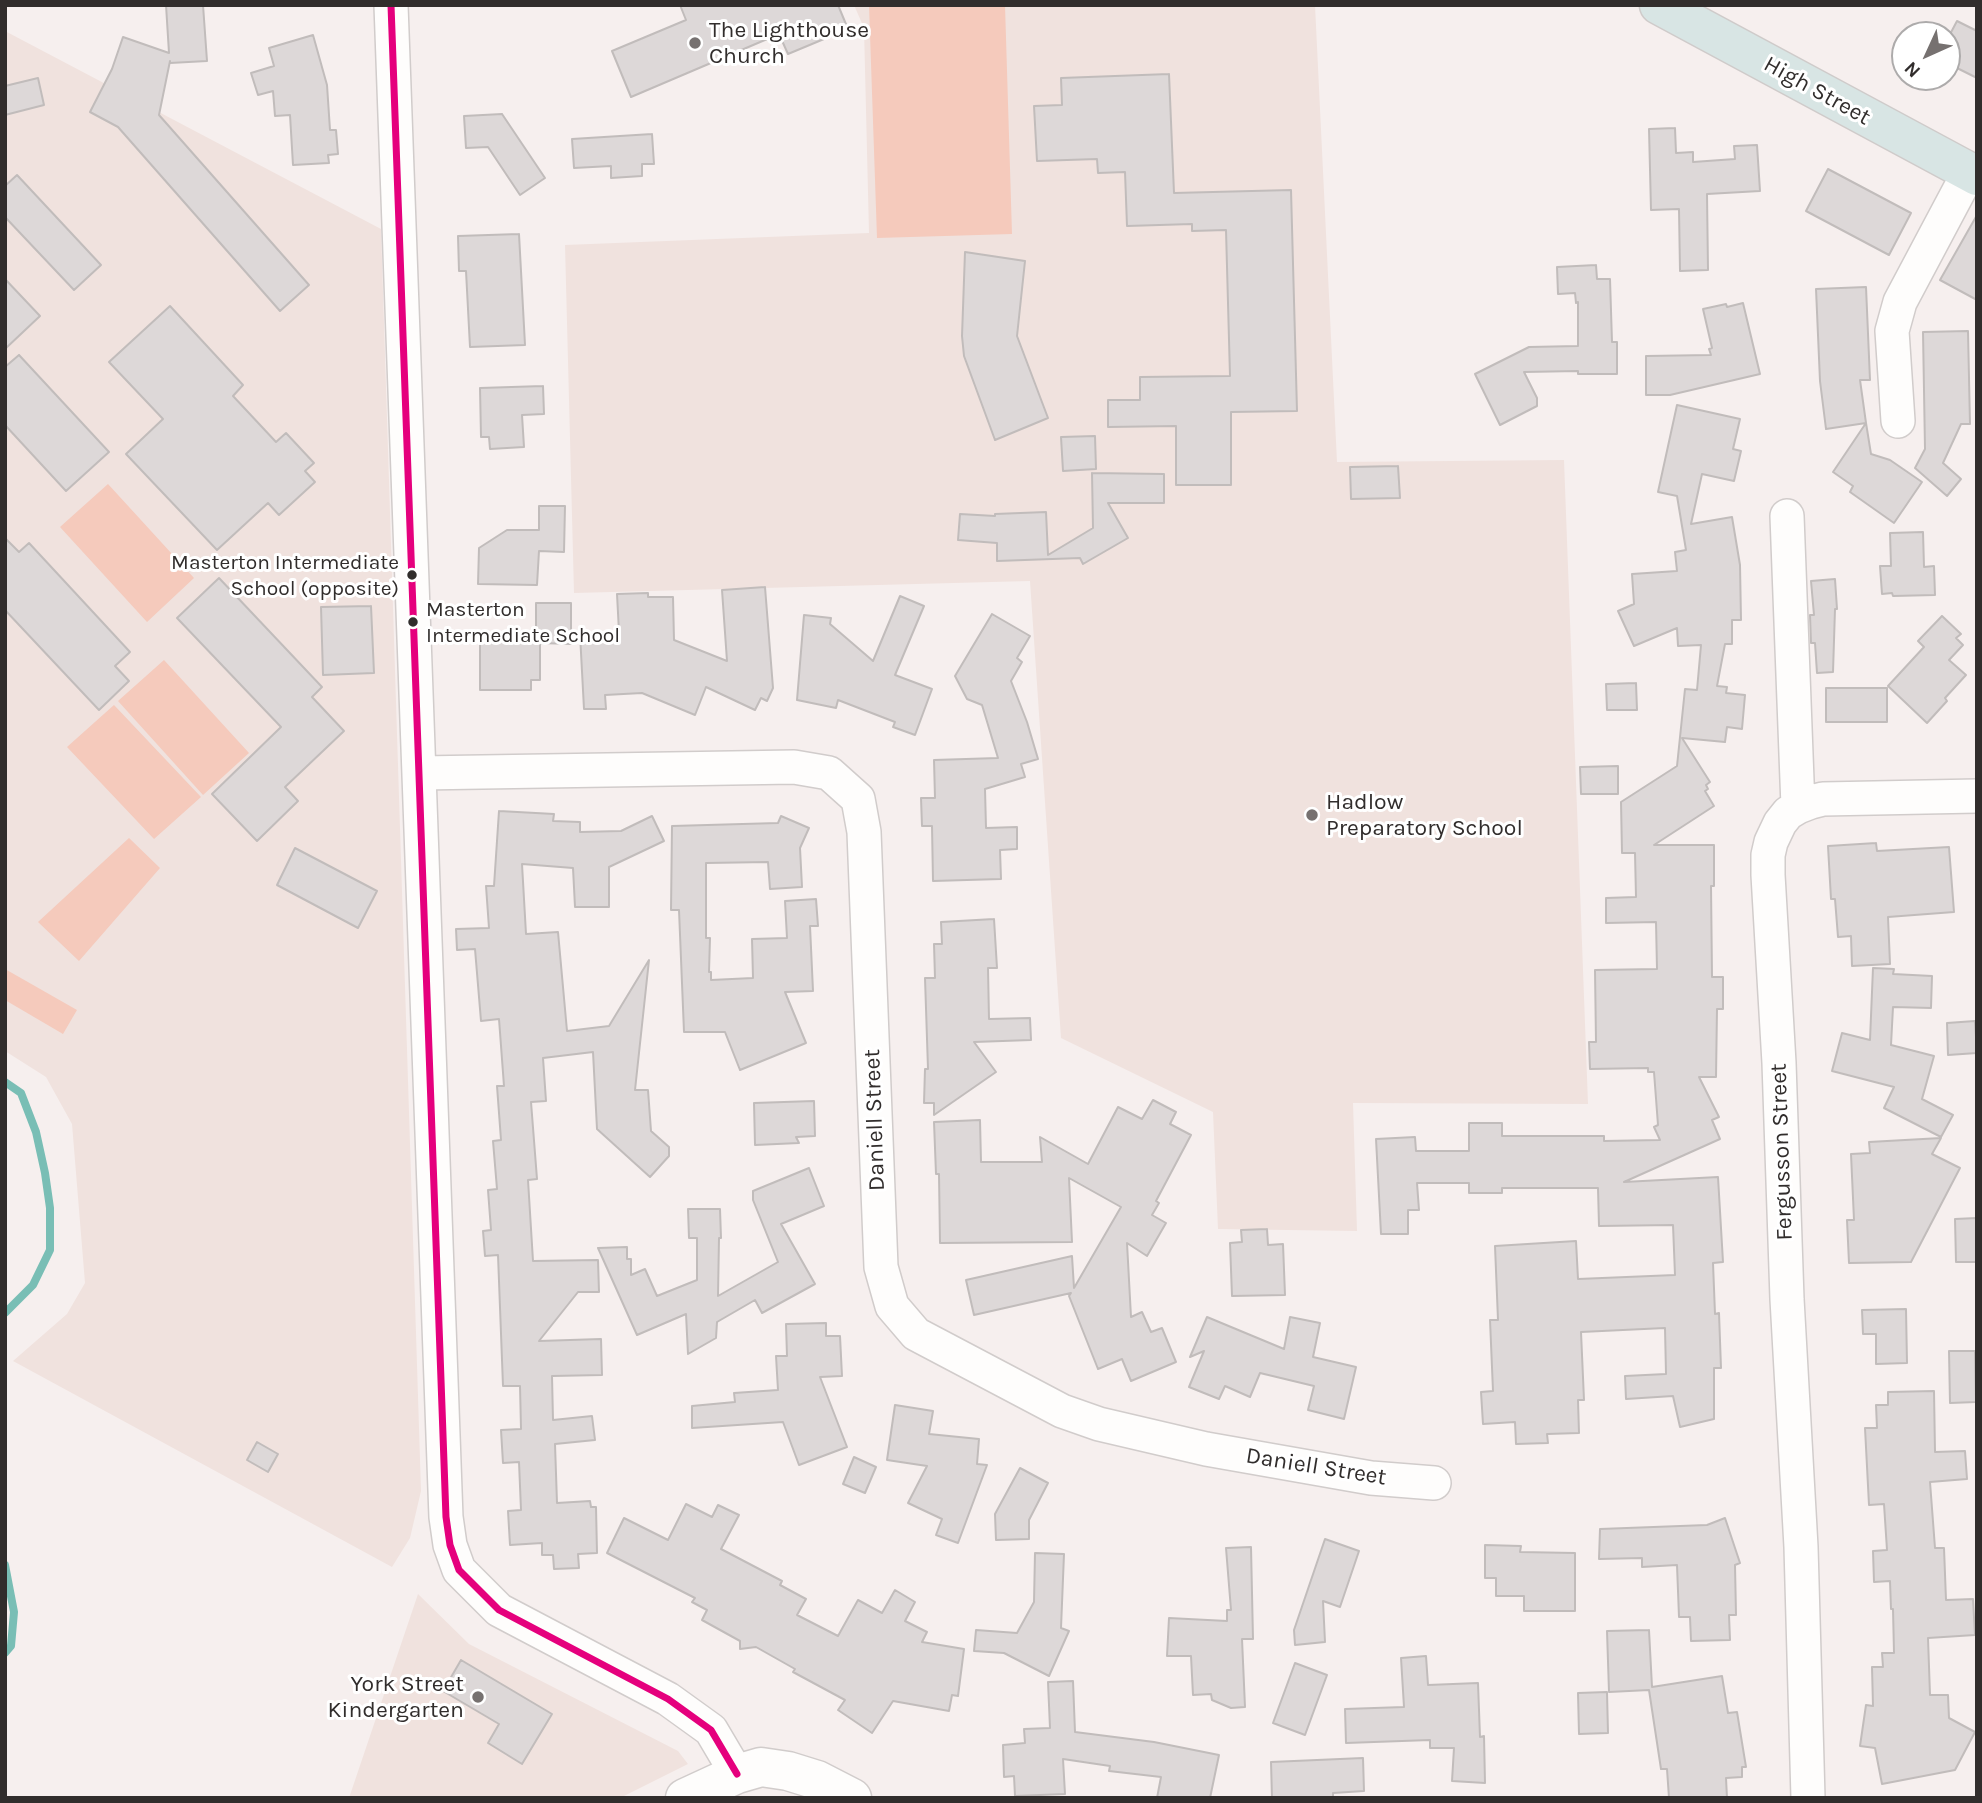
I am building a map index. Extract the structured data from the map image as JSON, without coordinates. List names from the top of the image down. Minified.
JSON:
{"streets":{"highway":["High Street"],"street":["Daniell Street","Fergusson Street"]},"places":["The Lighthouse Church","Masterton Intermediate School (opposite)","Masterton Intermediate School","Hadlow Preparatory School","York Street Kindergarten"],"north":"bottom left"}
